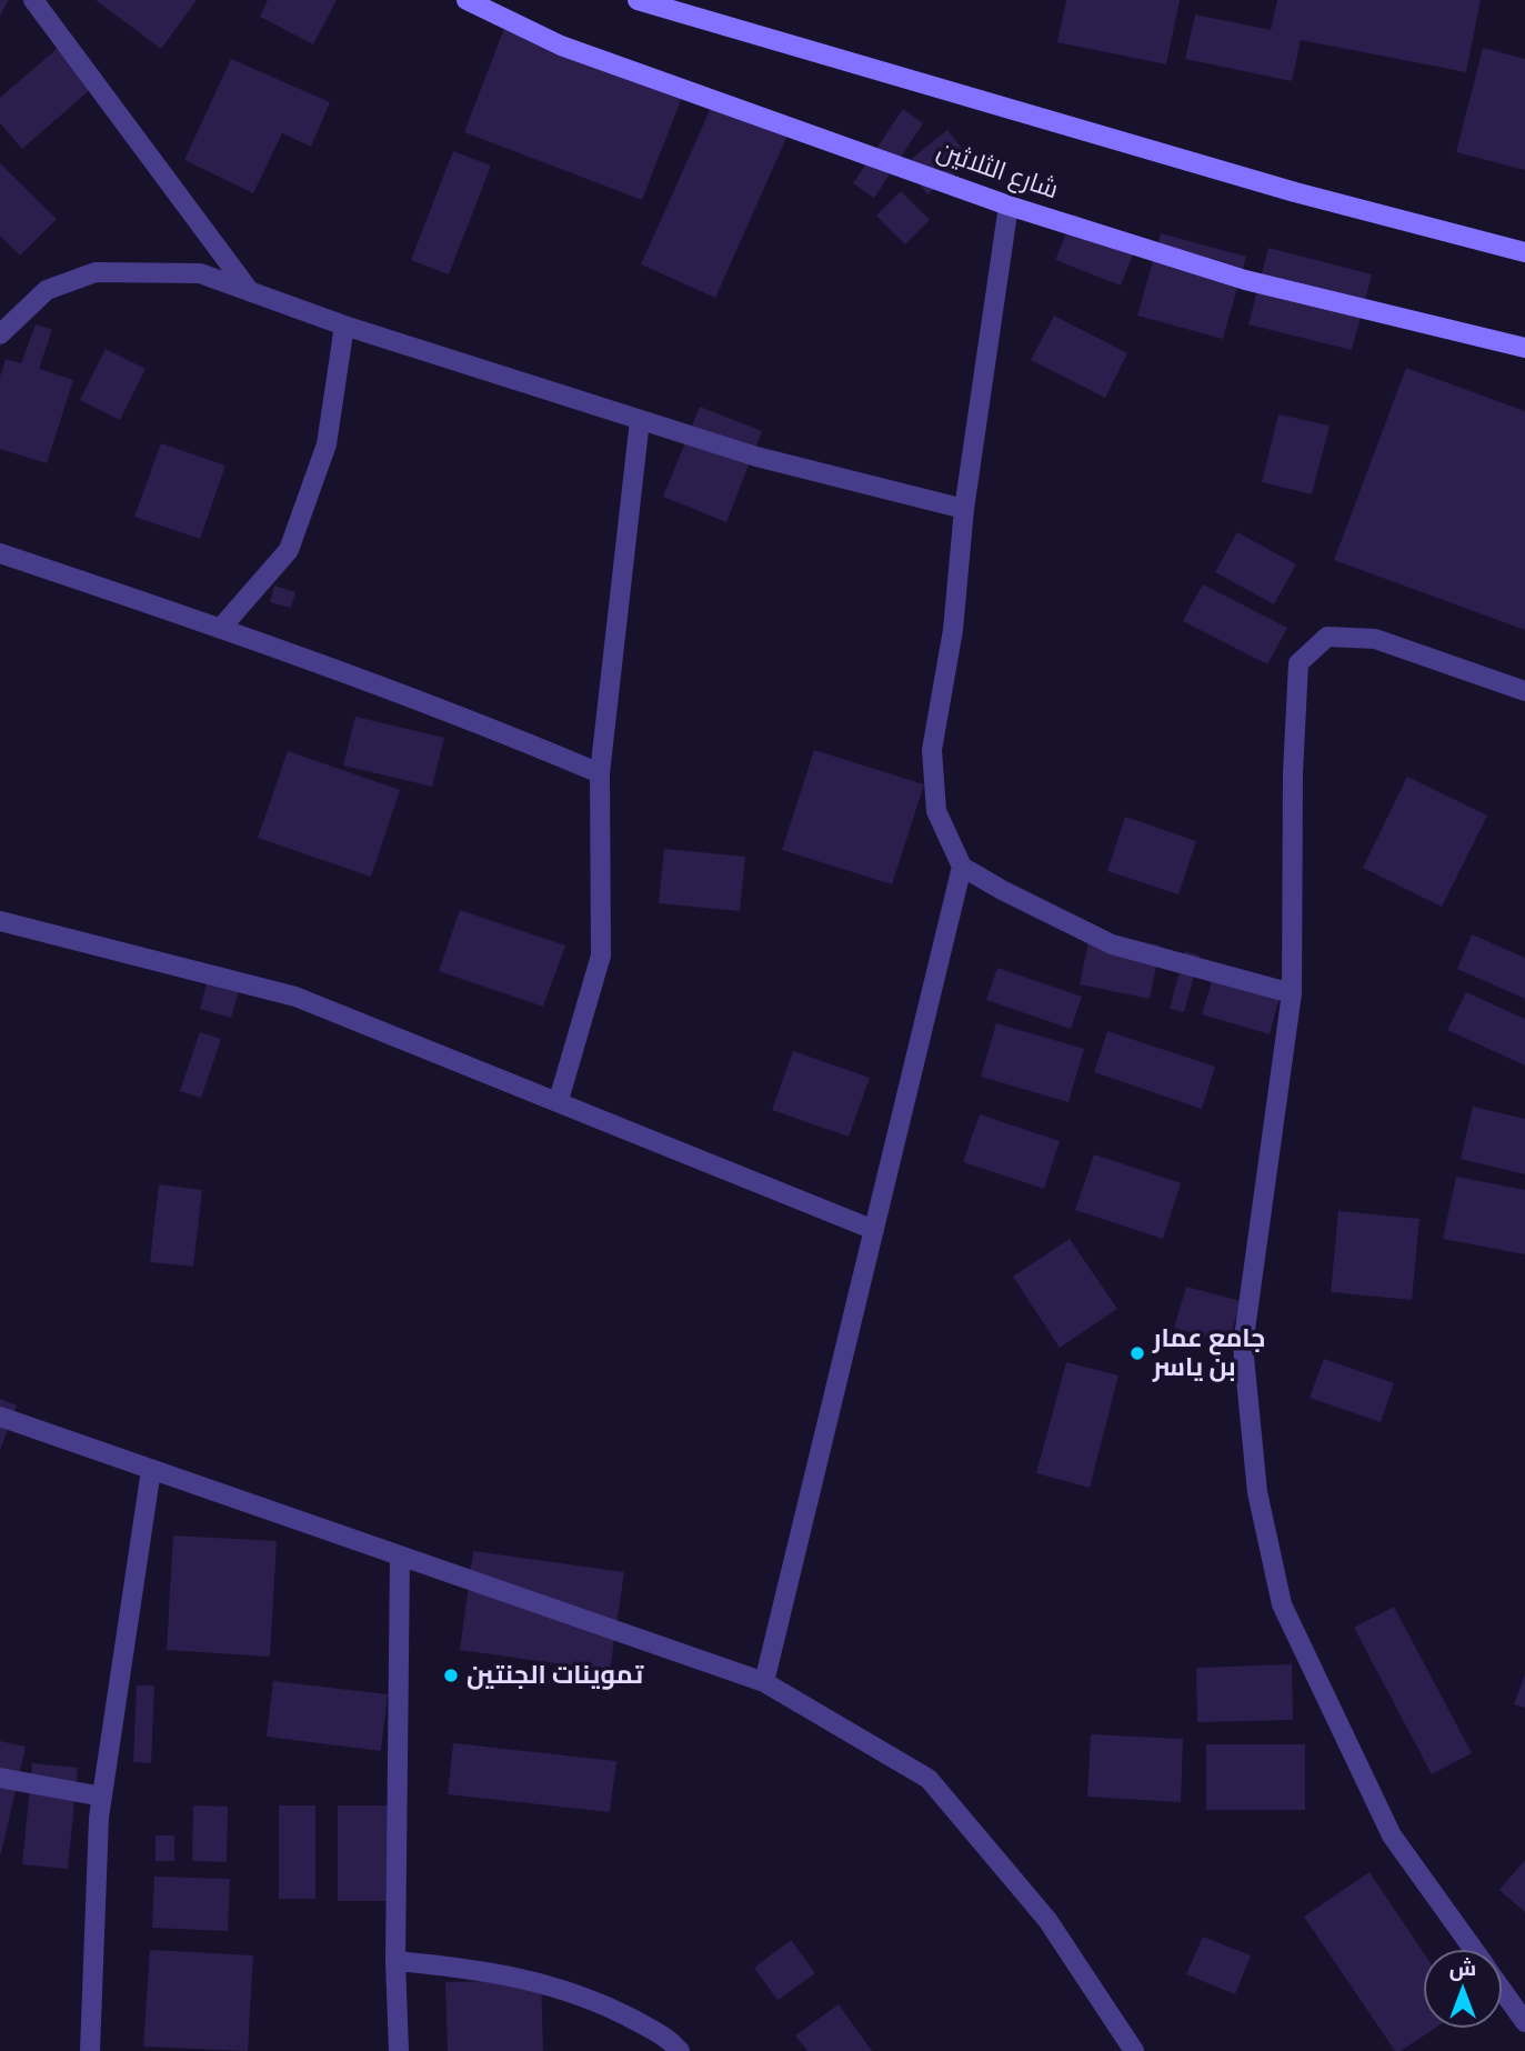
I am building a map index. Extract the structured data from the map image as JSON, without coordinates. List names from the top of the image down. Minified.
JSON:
{"streets":{"street":["شارع الثلاثين"]},"places":["جامع عمار بن ياسر","تموينات الجنتين"],"north":"top"}
